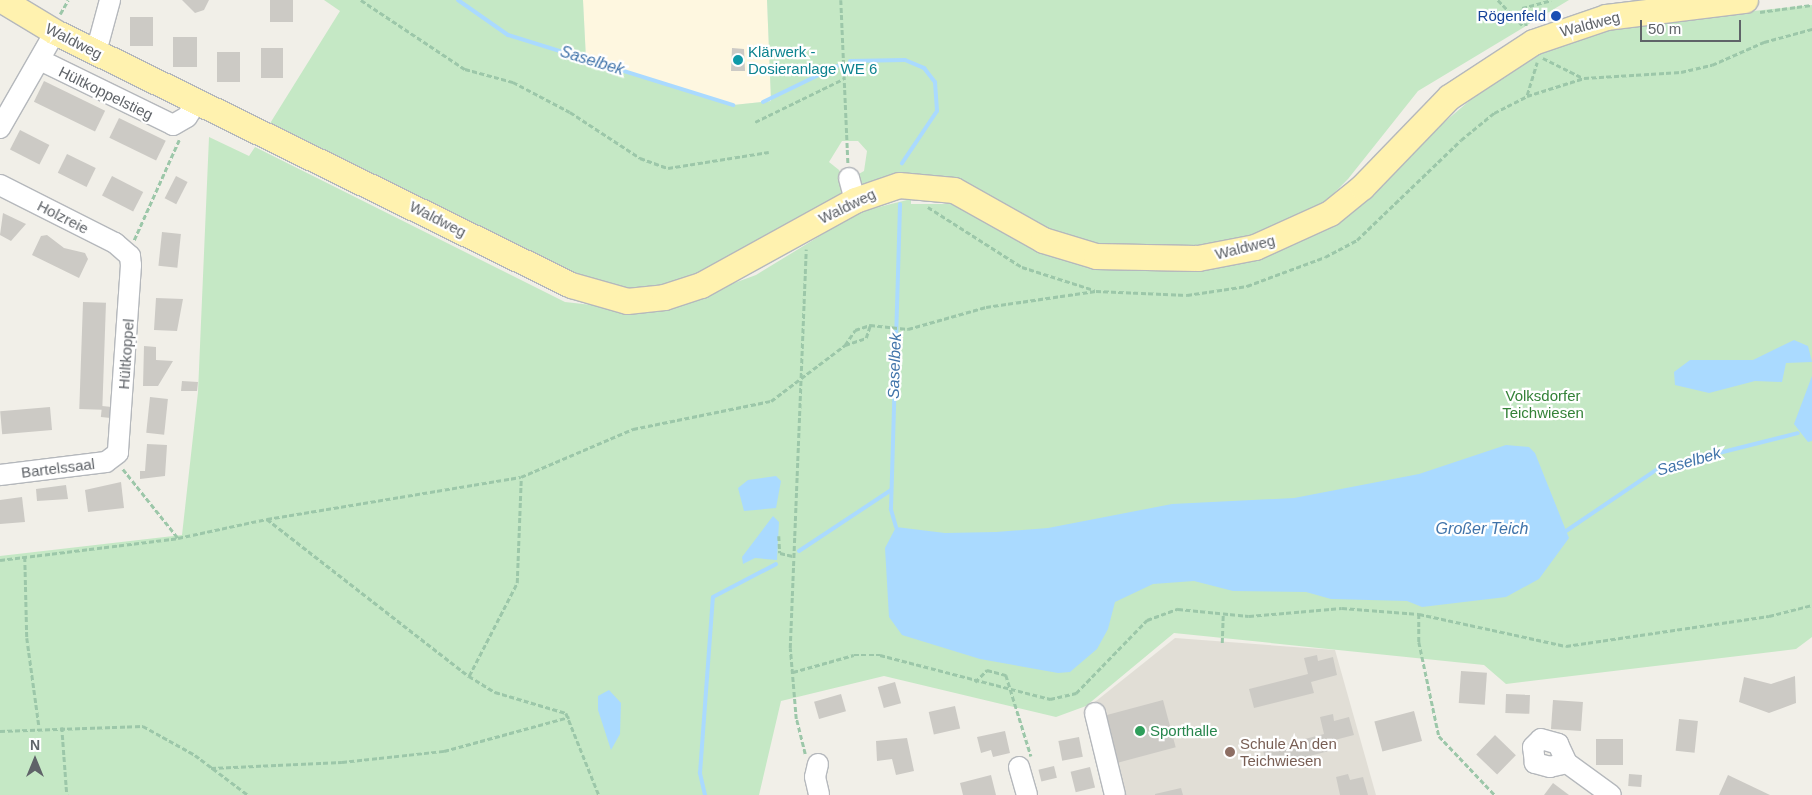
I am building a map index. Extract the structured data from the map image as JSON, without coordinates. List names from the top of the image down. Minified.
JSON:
{"streets":{"main road":["Waldweg"],"street":["Hültkoppelstieg","Holzreie","Hültkoppel","Bartelssaal"]},"crossings":[["Holzreie","Hültkoppel"],["Hültkoppel","Bartelssaal"]],"water":["Saselbek","Großer Teich"],"parks":["Volksdorfer Teichwiesen"],"places":["Rögenfeld","Klärwerk - Dosieranlage WE 6","Sporthalle","Schule An den Teichwiesen"],"scale_bar":"50 m","north":"top"}
